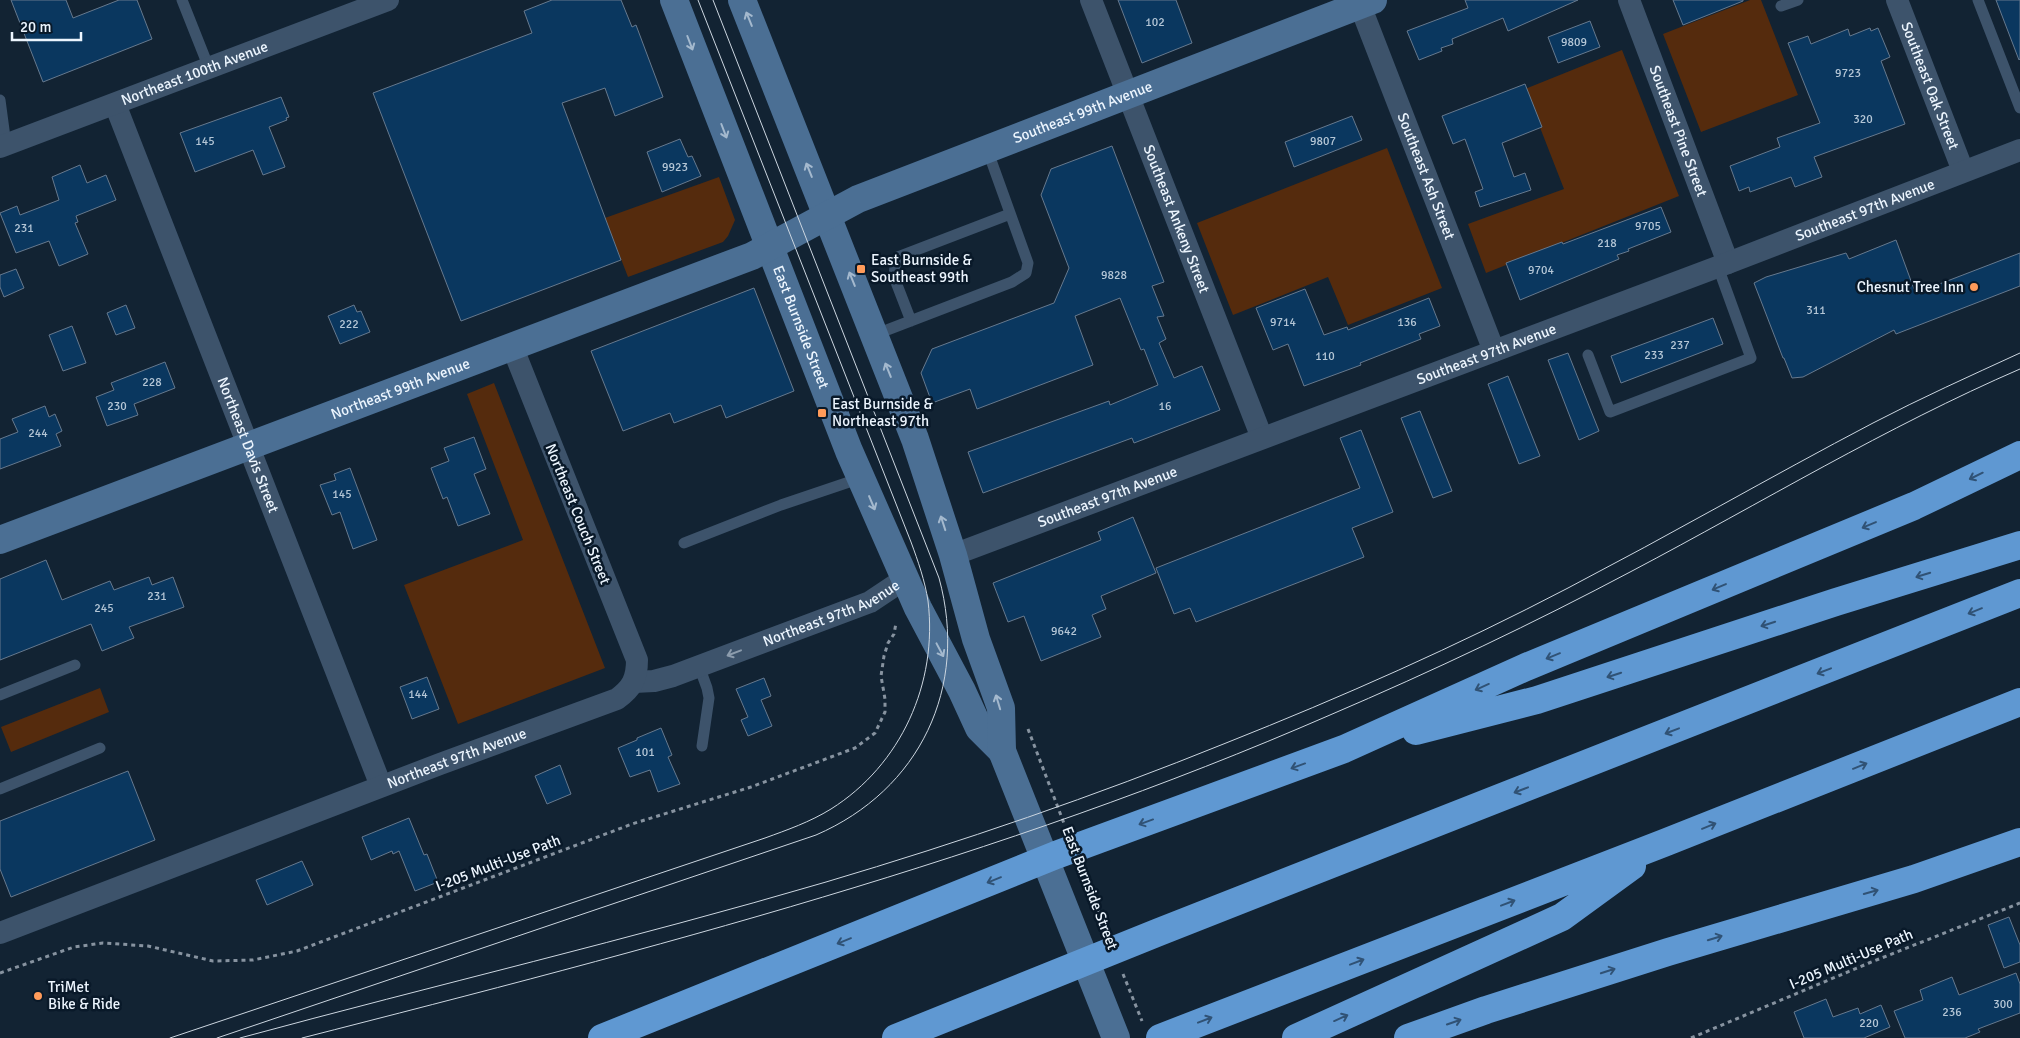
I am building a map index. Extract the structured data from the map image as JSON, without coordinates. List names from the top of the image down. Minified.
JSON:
{"streets":{"street":["Northeast 100th Avenue","Southeast Oak Street","Southeast 99th Avenue","Southeast Pine Street","Southeast Ash Street","Southeast 97th Avenue","Southeast Ankeny Street","East Burnside Street","Northeast 99th Avenue","Northeast Davis Street","Northeast Couch Street","Northeast 97th Avenue"],"path":["I-205 Multi-Use Path"]},"crossings":[["Northeast 100th Avenue","Northeast Davis Street"],["Southeast Oak Street","Southeast 97th Avenue"],["Southeast 99th Avenue","Southeast Ash Street"],["Southeast 99th Avenue","Southeast Ankeny Street"],["Southeast 99th Avenue","East Burnside Street"],["Southeast 99th Avenue","Northeast 99th Avenue"],["Southeast Pine Street","Southeast 97th Avenue"],["Southeast Ash Street","Southeast 97th Avenue"],["Southeast 97th Avenue","Southeast Ankeny Street"],["Southeast 97th Avenue","East Burnside Street"],["East Burnside Street","Northeast 99th Avenue"],["East Burnside Street","Northeast 97th Avenue"],["Northeast 99th Avenue","Northeast Davis Street"],["Northeast 99th Avenue","Northeast Couch Street"],["Northeast Davis Street","Northeast 97th Avenue"],["Northeast Couch Street","Northeast 97th Avenue"]],"places":{"transit":["East Burnside & Southeast 99th","East Burnside & Northeast 97th"],"other":["Chesnut Tree Inn","TriMet Bike & Ride"]},"house_numbers":["102","9809","9723","320","145","9807","9923","9705","231","218","9704","9828","311","9714","136","222","237","233","110","228","230","16","244","145","231","245","9642","144","101","300","236","220"],"scale_bar":"20 m"}
